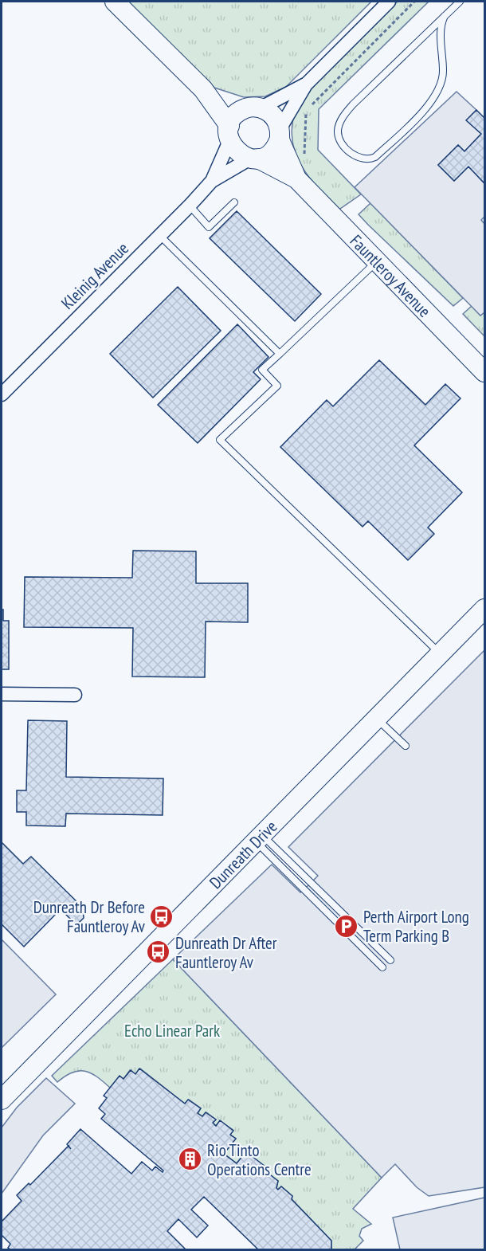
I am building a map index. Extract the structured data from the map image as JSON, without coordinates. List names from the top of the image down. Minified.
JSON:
{"streets":{"main road":["Fauntleroy Avenue","Dunreath Drive"],"street":["Kleinig Avenue"]},"crossings":[["Kleinig Avenue","Fauntleroy Avenue"]],"parks":["Echo Linear Park"],"places":{"bus stop":["Dunreath Dr Before Fauntleroy Av","Dunreath Dr After Fauntleroy Av"],"parking":["Perth Airport Long Term Parking B"],"building":["Rio Tinto Operations Centre"]}}
